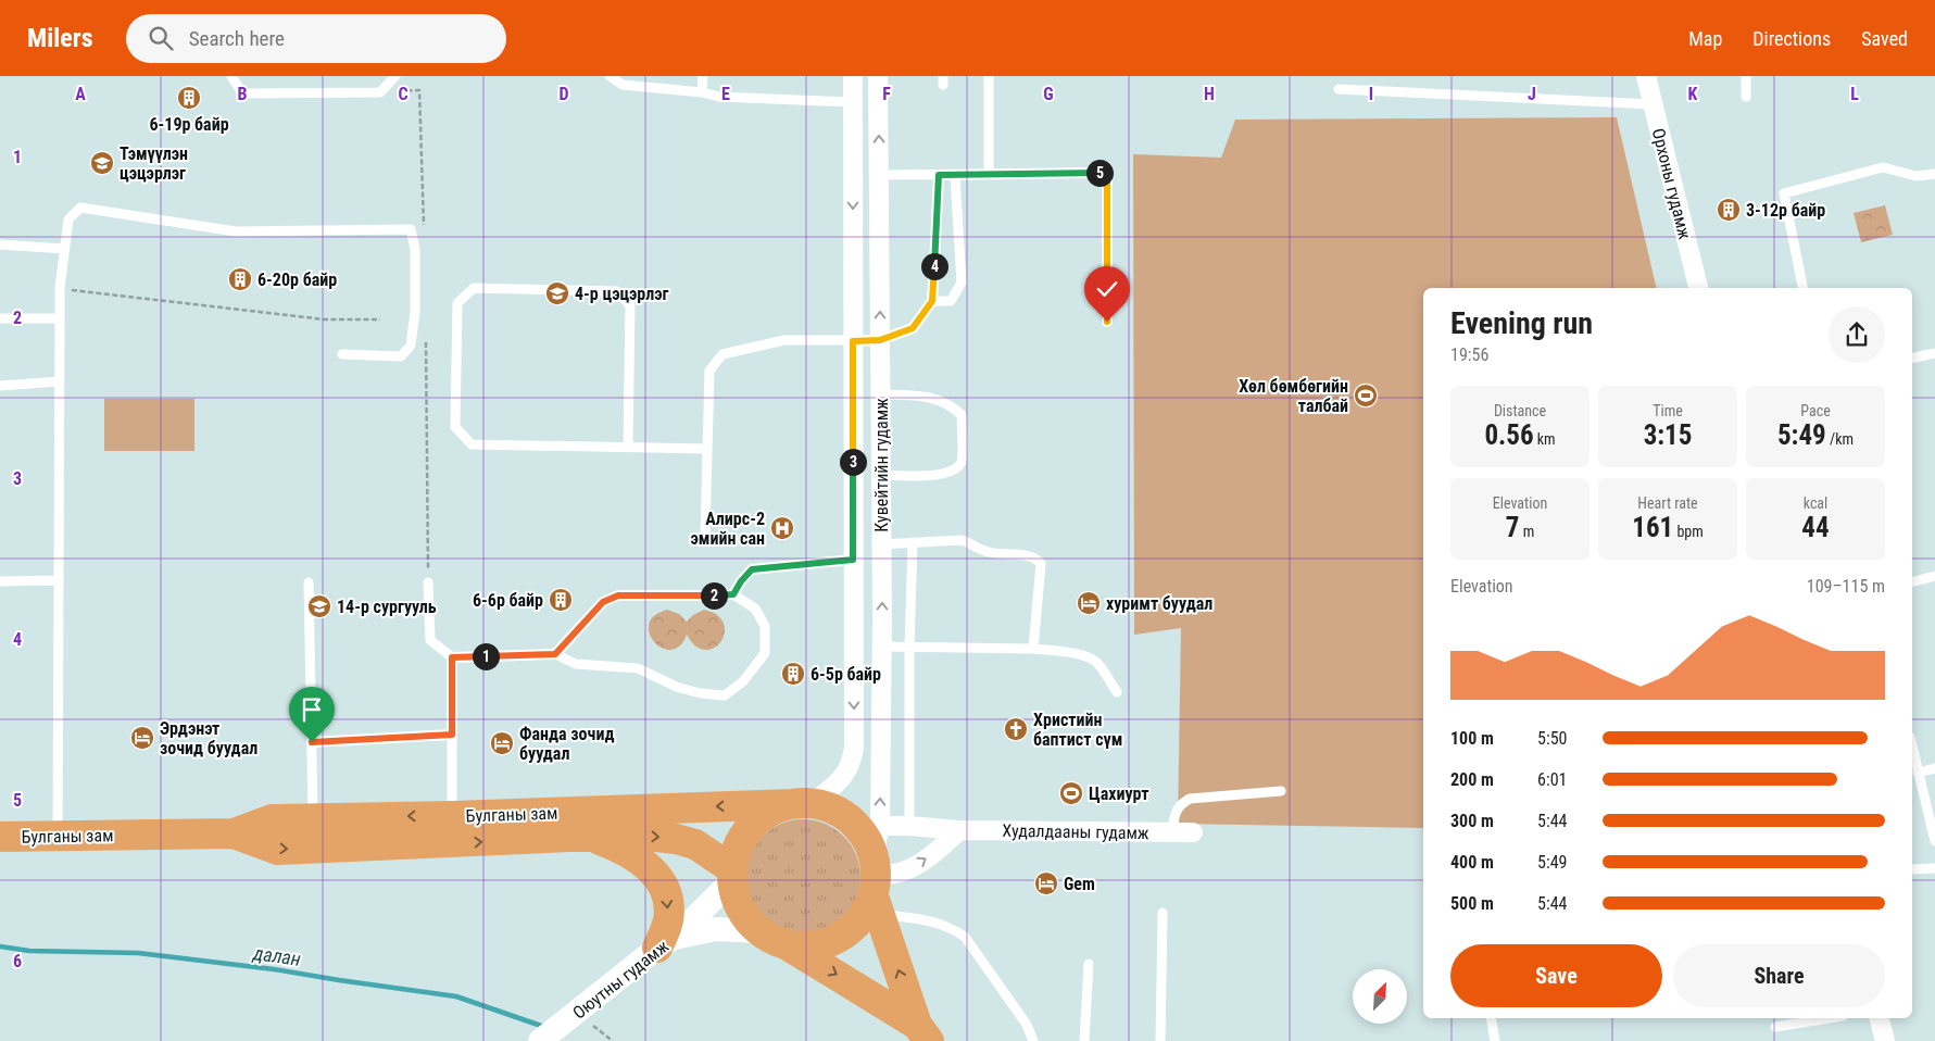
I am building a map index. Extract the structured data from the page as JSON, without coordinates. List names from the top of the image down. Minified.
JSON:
{"streets":{"highway":["Булганы зам"],"street":["Орхоны гудамж","Кувейтийн гудамж","Худалдааны гудамж","Оюутны гудамж"]},"crossings":[["Кувейтийн гудамж","Булганы зам"],["Кувейтийн гудамж","Худалдааны гудамж"],["Кувейтийн гудамж","Оюутны гудамж"],["Булганы зам","Худалдааны гудамж"],["Булганы зам","Оюутны гудамж"],["Худалдааны гудамж","Оюутны гудамж"]],"water":["далан"],"places":{"building":["6-19р байр","3-12р байр","6-20р байр","6-6р байр","6-5р байр"],"school or university":["Тэмүүлэн цэцэрлэг","4-р цэцэрлэг","14-р сургууль"],"sports":["Хөл бөмбөгийн талбай","Цахиурт"],"hospital":["Aлирс-2 эмийн сан"],"hotel":["хуримт буудал","Эрдэнэт зочид буудал","Фанда зочид буудал","Gem"],"church":["Христийн баптист сүм"]},"north":"top right","page":{"header":"Milers","search":"Search here","nav":["Map","Directions","Saved"],"pins":["5","4","3","2","1"],"heading":["Evening run","19:56"],"stats":[["Distance","0.56 km"],["Time","3:15"],["Pace","5:49 /km"],["Elevation","7 m"],["Heart rate","161 bpm"],["kcal","44"]],"chart":["Elevation","109–115 m"],"list":[{"name":"100 m","note":"5:50"},{"name":"200 m","note":"6:01"},{"name":"300 m","note":"5:44"},{"name":"400 m","note":"5:49"},{"name":"500 m","note":"5:44"}],"buttons":["Save","Share"]},"grid":{"columns":["A","B","C","D","E","F","G","H","I","J","K","L"],"rows":["1","2","3","4","5","6"]}}
